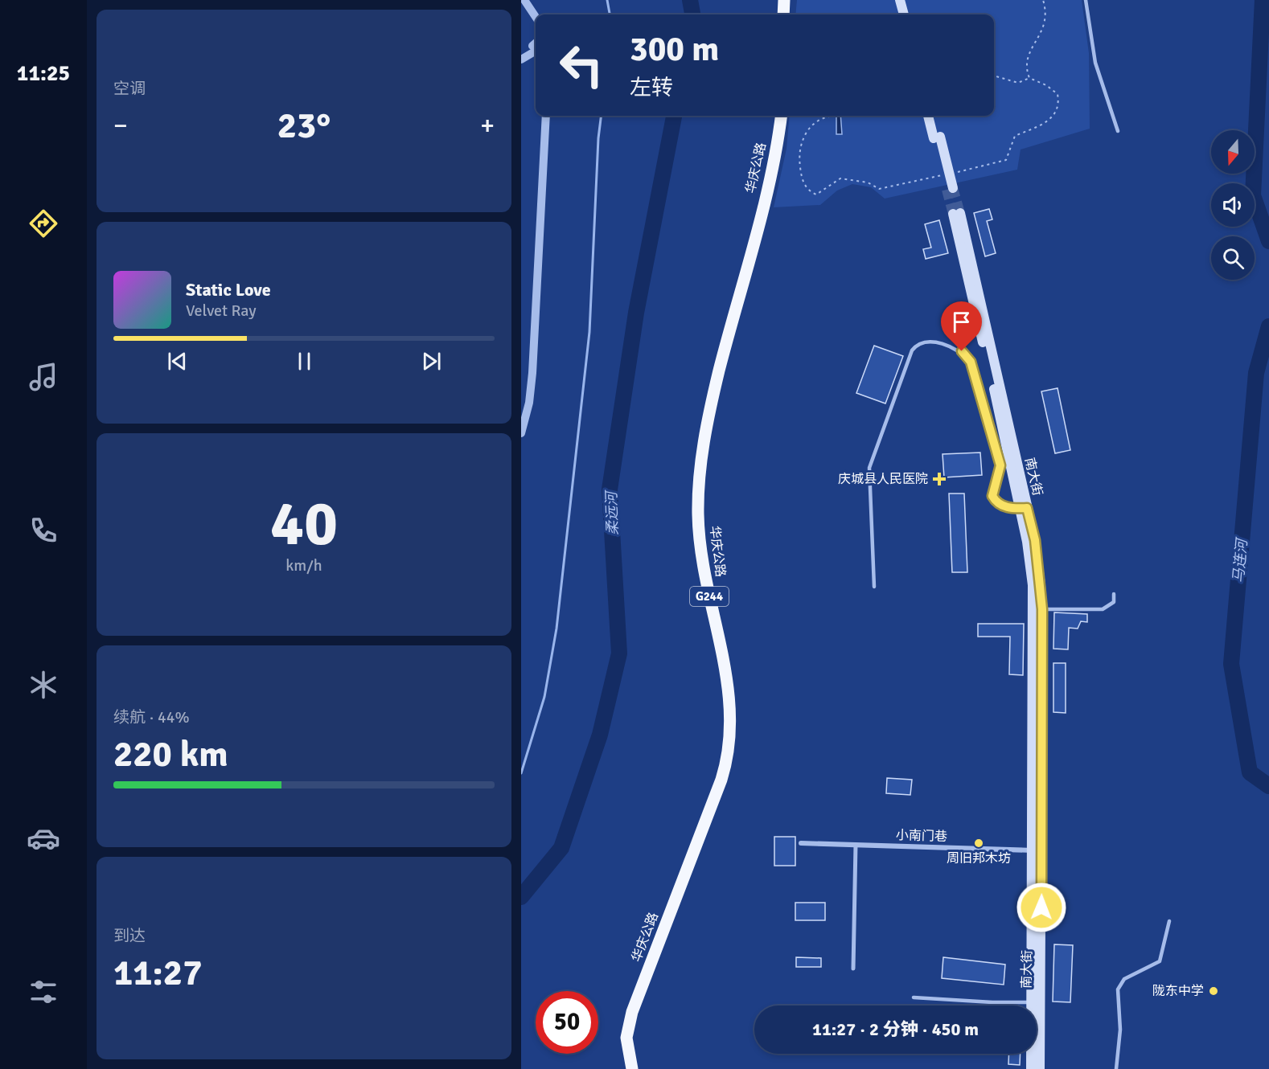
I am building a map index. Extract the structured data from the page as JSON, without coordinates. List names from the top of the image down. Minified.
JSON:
{"streets":{"highway":["华庆公路","G244"],"main road":["南大街"],"street":["小南门巷"]},"crossings":[["南大街","小南门巷"]],"water":["柔远河","马连河"],"places":{"health":["庆城县人民医院"],"other":["周旧邦木坊","陇东中学"]},"north":"bottom","page":{"tabs":"11:25","tile":["空调",["40","km/h"],["续航 · 44%","220 km"],["到达","11:27"]],"turn":["300 m","左转"],"heat":["−","23°","+"],"song":["Static Love","Velvet Ray"],"limit":"50","trip":"11:27 · 2 分钟 · 450 m"}}
